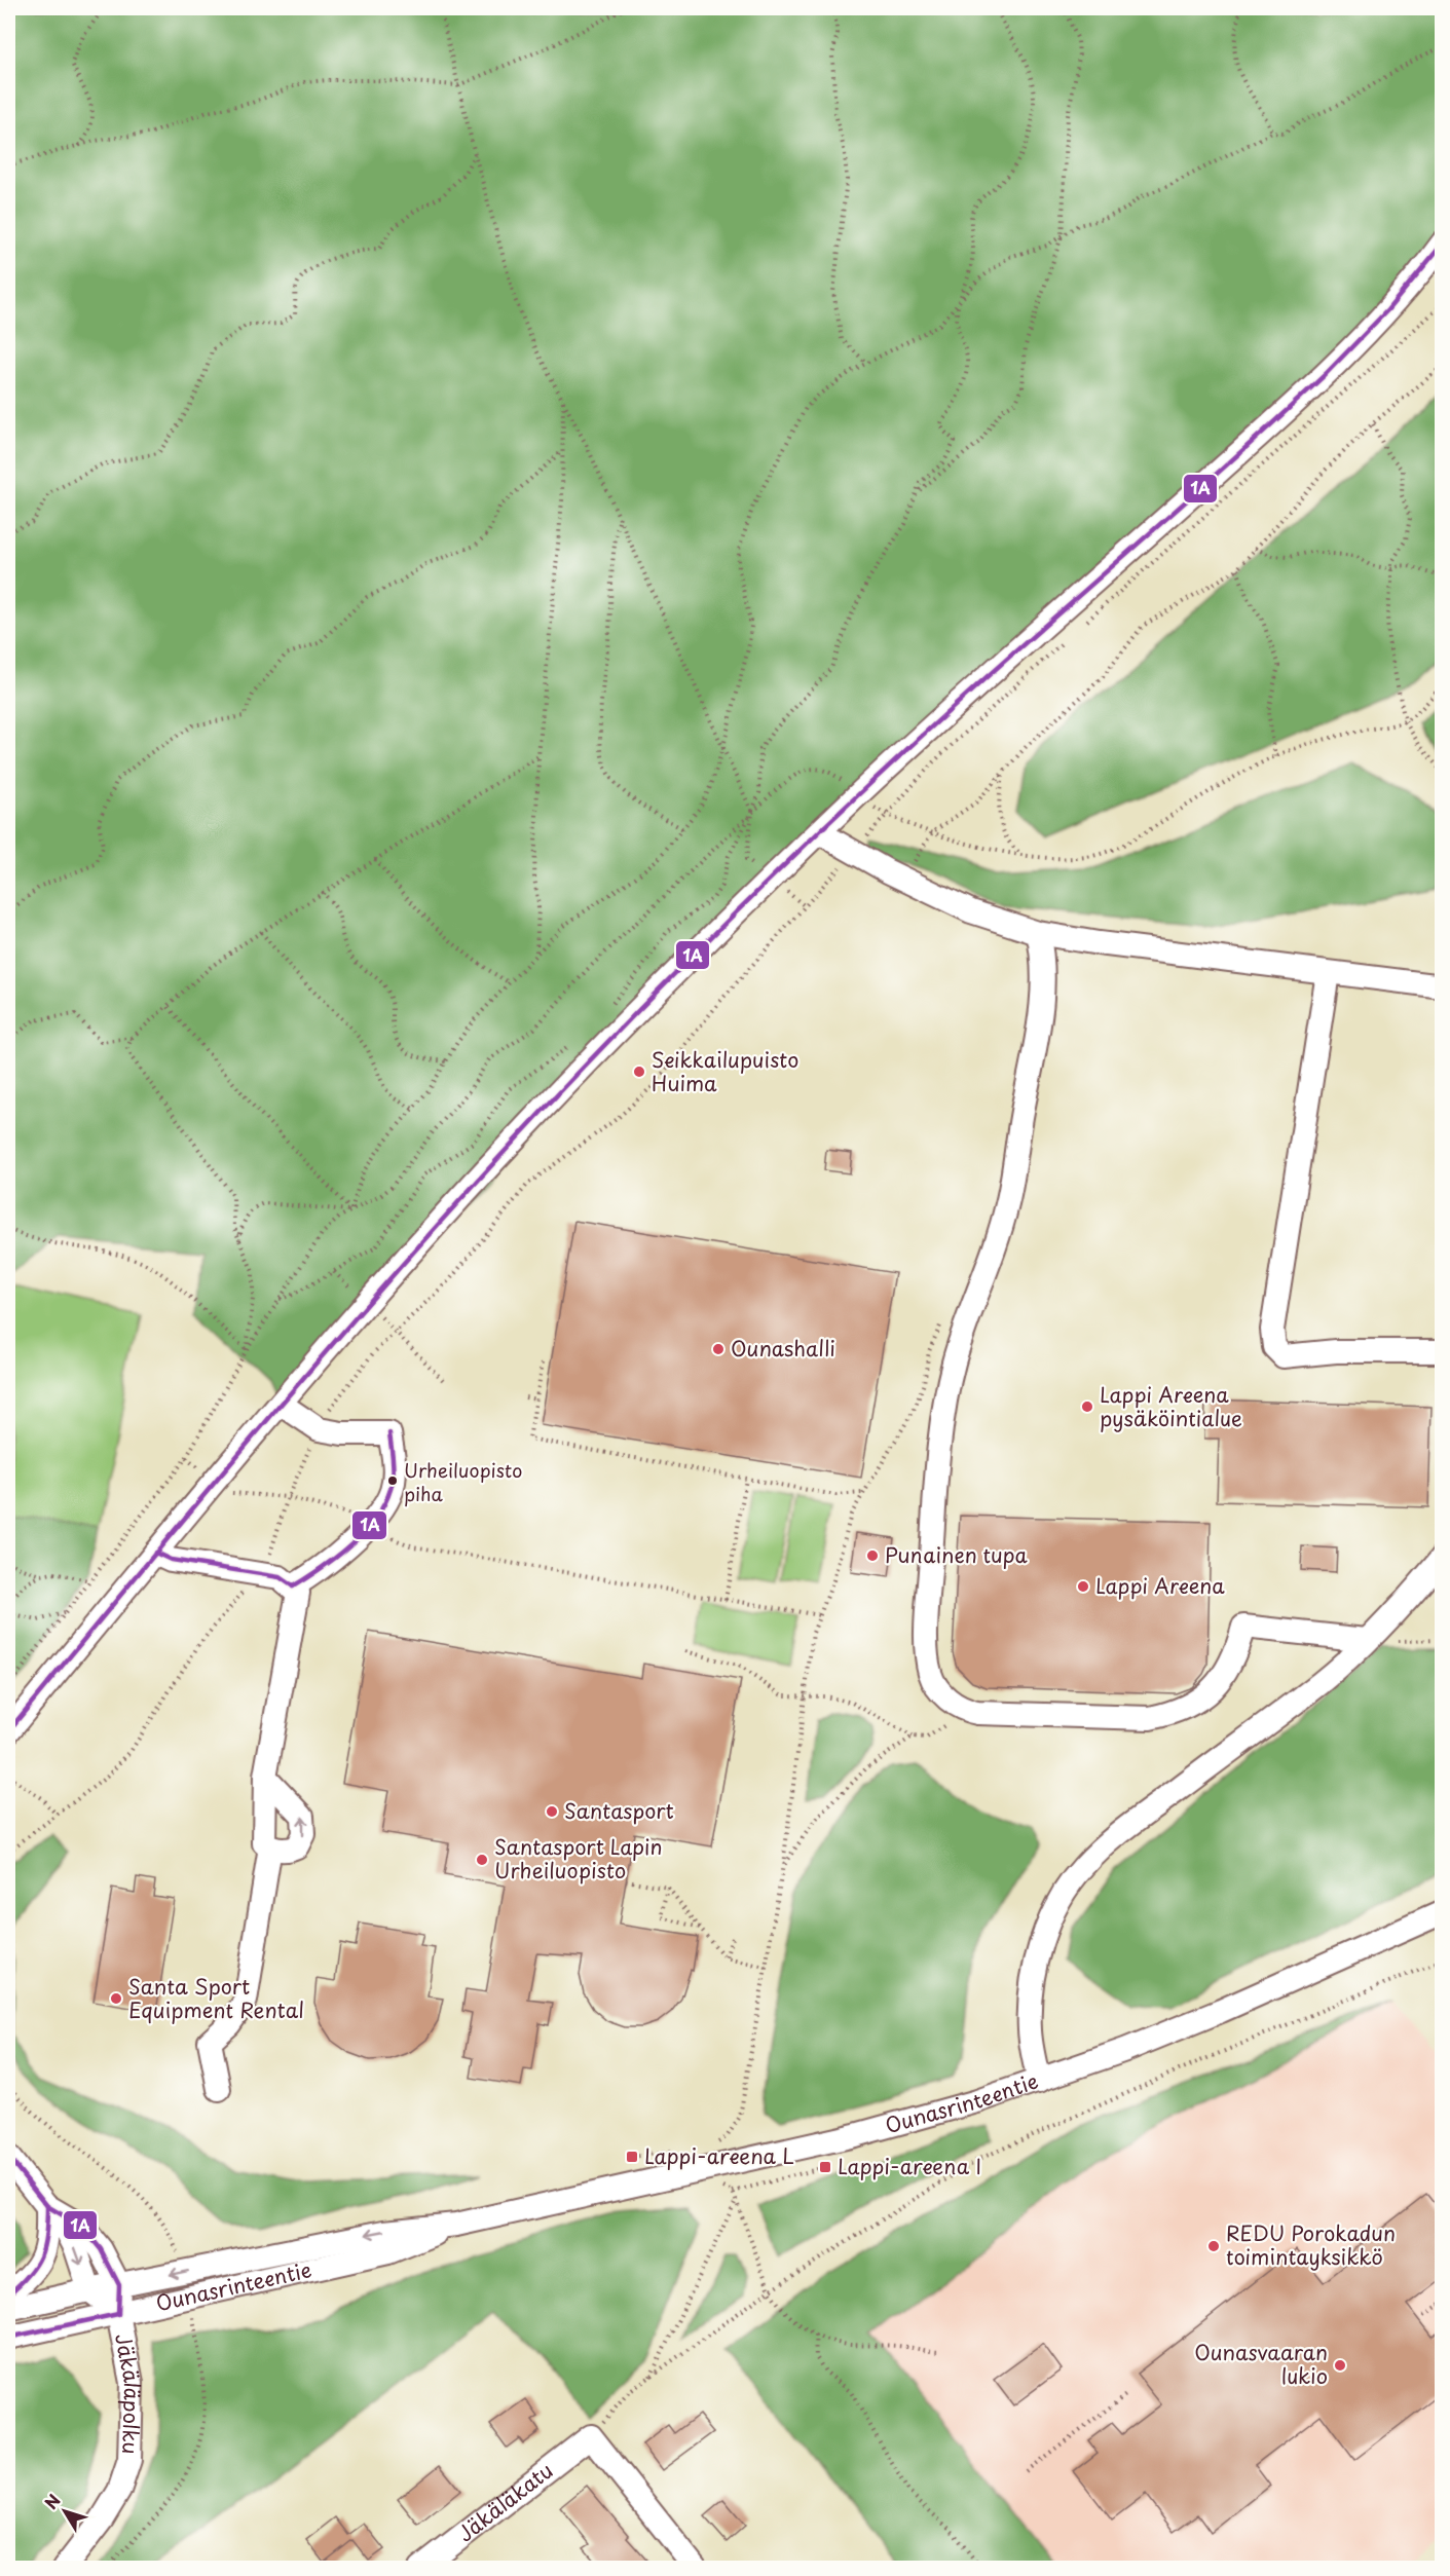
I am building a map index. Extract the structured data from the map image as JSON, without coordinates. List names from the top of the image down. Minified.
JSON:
{"streets":{"street":["Ounasrinteentie","Jäkäläpolku","Jäkäläkatu"]},"crossings":[["Ounasrinteentie","Jäkäläpolku"]],"places":{"other":["Seikkailupuisto Huima","Ounashalli","Lappi Areena pysäköintialue","Urheiluopisto piha","Punainen tupa","Lappi Areena","Santasport","Santasport Lapin Urheiluopisto","Santa Sport Equipment Rental","REDU Porokadun toimintayksikkö","Ounasvaaran lukio"],"transit":["Lappi-areena L","Lappi-areena I"]},"lines":["transit line 1A"],"north":"top left"}
